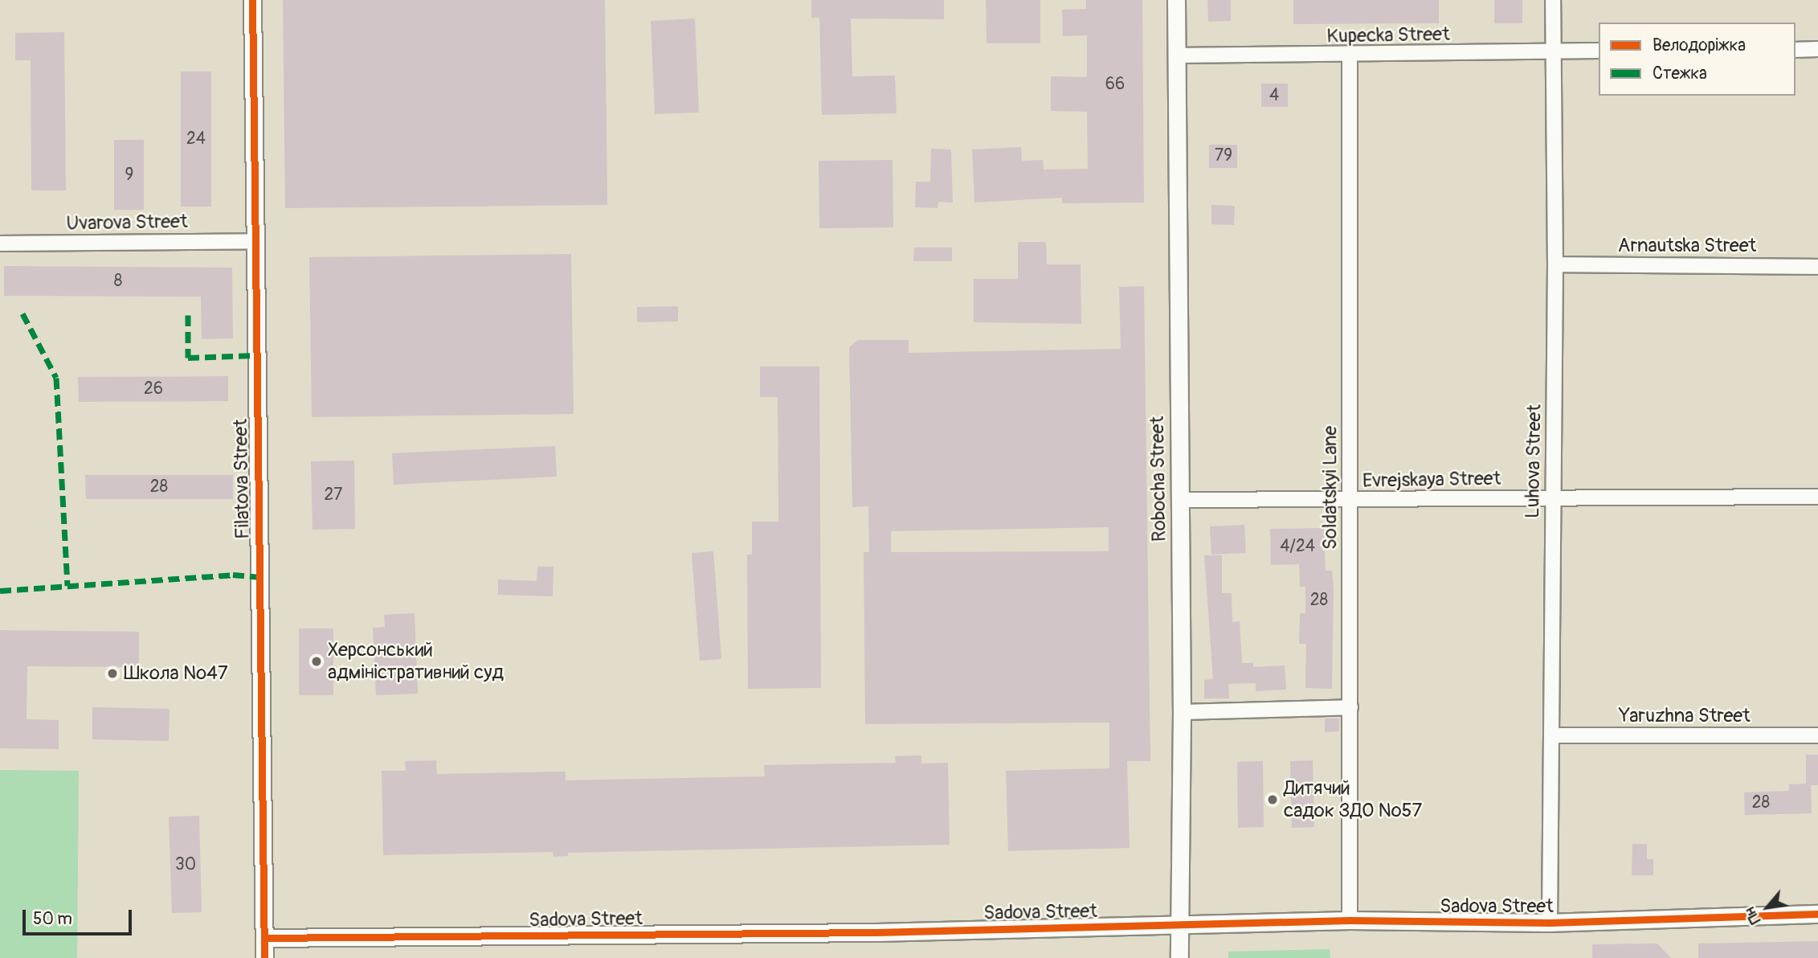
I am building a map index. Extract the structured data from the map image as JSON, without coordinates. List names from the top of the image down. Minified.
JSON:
{"streets":{"street":["Kupecka Street","Uvarova Street","Arnautska Street","Luhova Street","Filatova Street","Robocha Street","Evrejskaya Street","Soldatskyi Lane","Yaruzhna Street","Sadova Street"]},"crossings":[["Kupecka Street","Luhova Street"],["Kupecka Street","Robocha Street"],["Kupecka Street","Soldatskyi Lane"],["Uvarova Street","Filatova Street"],["Arnautska Street","Luhova Street"],["Luhova Street","Evrejskaya Street"],["Luhova Street","Yaruzhna Street"],["Luhova Street","Sadova Street"],["Filatova Street","Sadova Street"],["Robocha Street","Evrejskaya Street"],["Robocha Street","Sadova Street"],["Evrejskaya Street","Soldatskyi Lane"],["Soldatskyi Lane","Sadova Street"]],"places":["Херсонський адміністративний суд","Школа №47","Дитячий садок ЗДО №57"],"house_numbers":["66","4","24","79","9","8","26","28","27","4/24","28","28","30"],"legend":["Велодоріжка","Стежка"],"scale_bar":"50 m","north":"bottom left"}
